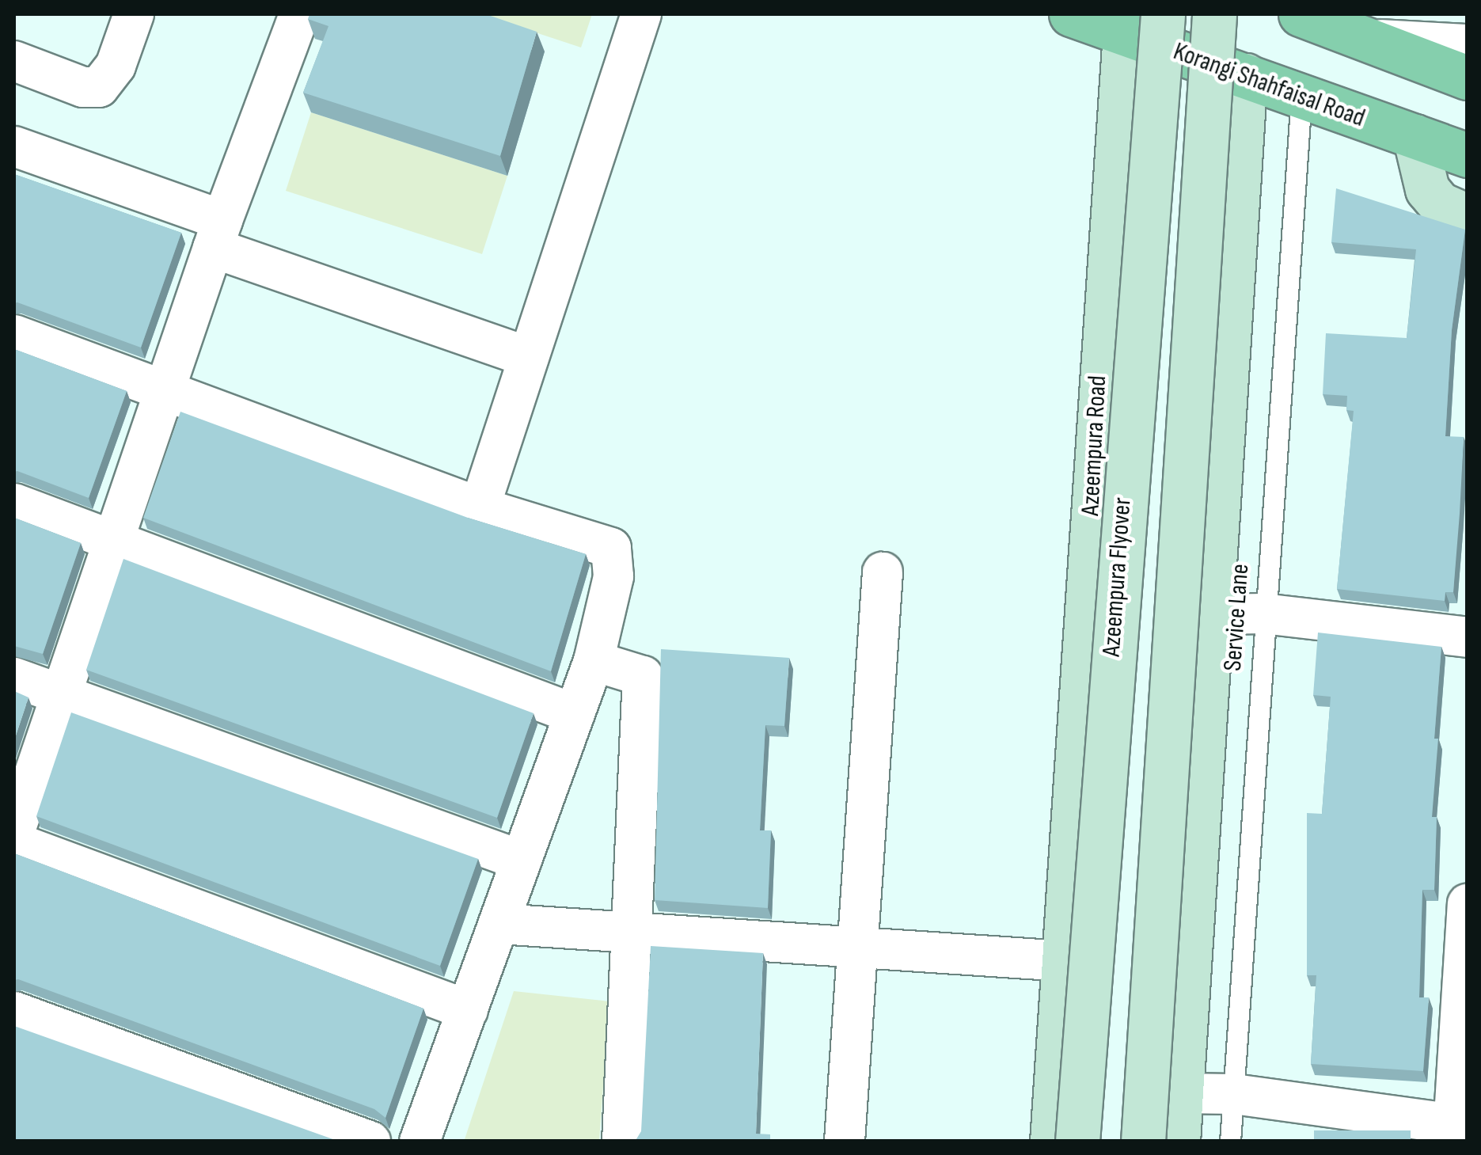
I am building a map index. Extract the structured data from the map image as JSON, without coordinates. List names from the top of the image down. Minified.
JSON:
{"streets":{"main road":["Korangi Shahfaisal Road","Azeempura Road","Azeempura Flyover"],"lane":["Service Lane"]},"crossings":[["Korangi Shahfaisal Road","Azeempura Road"],["Korangi Shahfaisal Road","Service Lane"]]}
